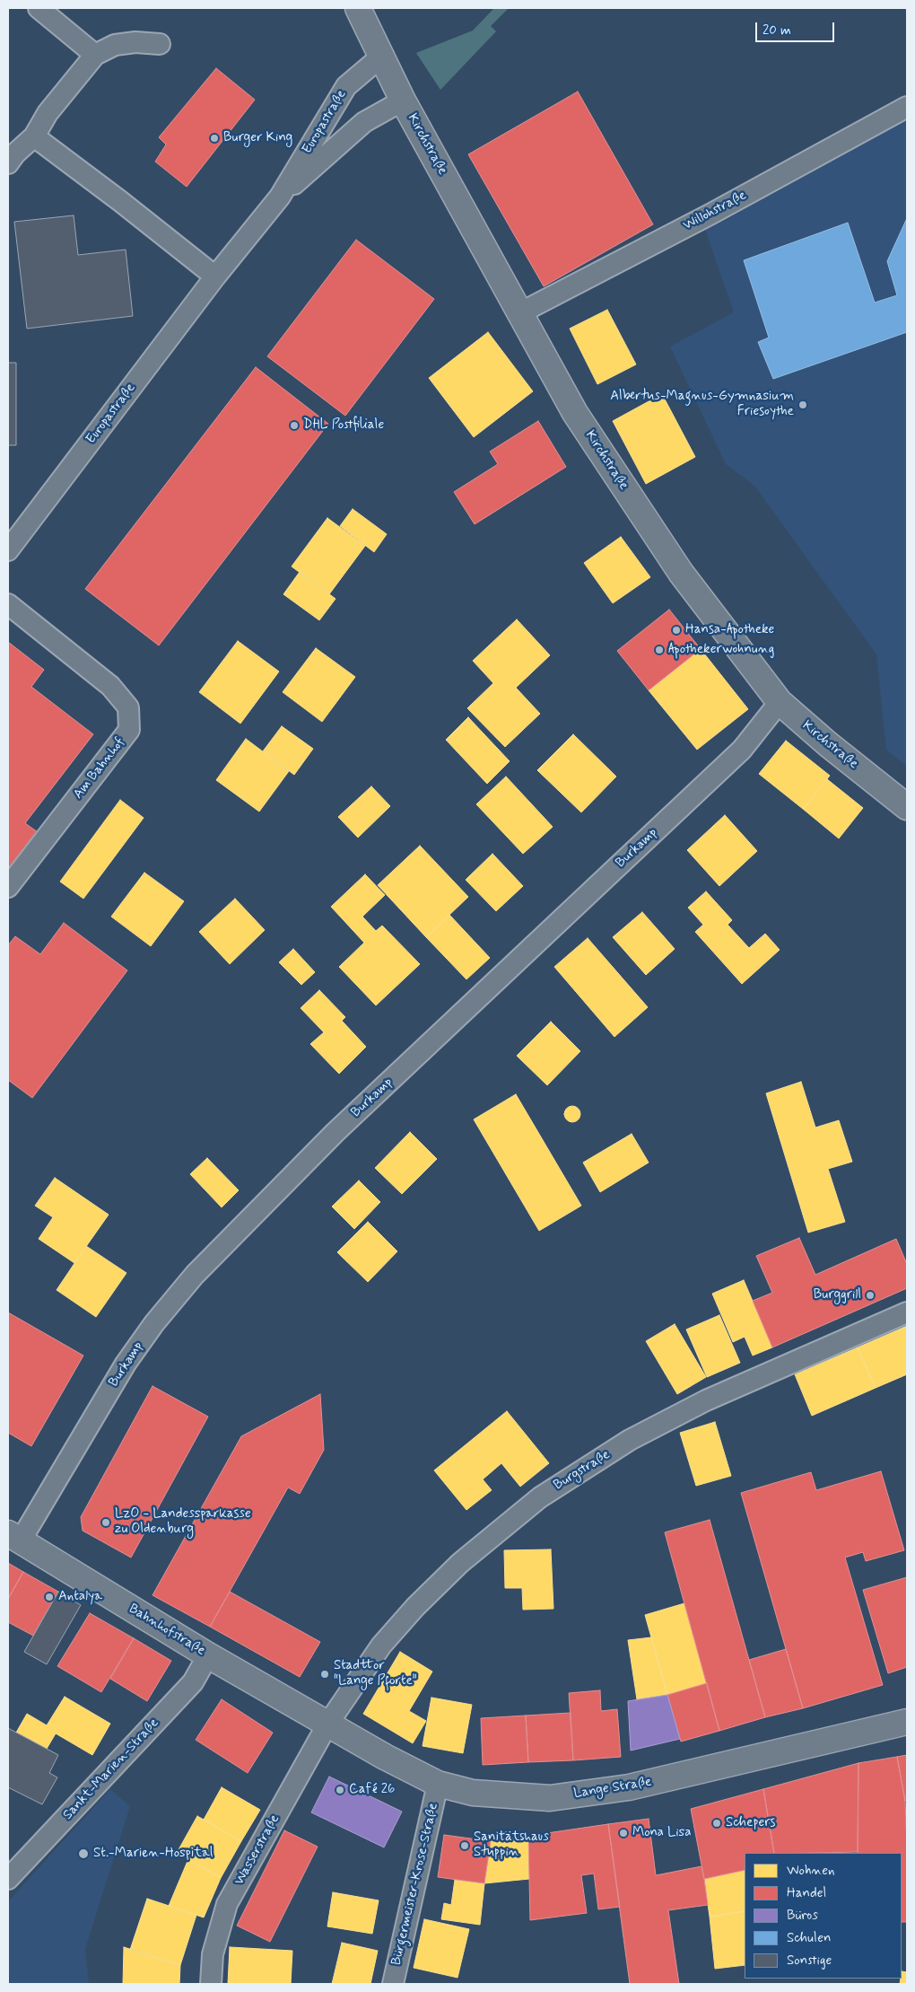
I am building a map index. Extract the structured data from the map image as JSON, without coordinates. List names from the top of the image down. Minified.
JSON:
{"streets":{"street":["Europastraße","Kirchstraße","Willohstraße","Am Bahnhof","Burkamp","Burgstraße","Bahnhofstraße","Sankt-Marien-Straße","Lange Straße","Wasserstraße","Bürgermeister-Krose-Straße"]},"crossings":[["Europastraße","Kirchstraße"],["Kirchstraße","Willohstraße"],["Kirchstraße","Burkamp"],["Burkamp","Bahnhofstraße"],["Burgstraße","Bahnhofstraße"],["Burgstraße","Lange Straße"],["Burgstraße","Wasserstraße"],["Bahnhofstraße","Sankt-Marien-Straße"],["Bahnhofstraße","Lange Straße"],["Bahnhofstraße","Wasserstraße"],["Lange Straße","Wasserstraße"],["Lange Straße","Bürgermeister-Krose-Straße"]],"places":["Burger King","Albertus-Magnus-Gymnasium Friesoythe","DHL Postfiliale","Hansa-Apotheke","Apothekerwohnung","Burggrill","LzO - Landessparkasse zu Oldenburg","Antalya","Stadttor \"Lange Pforte\"","Café 26","Schepers","Mona Lisa","Sanitätshaus Stuppin","St.-Marien-Hospital"],"legend":["Wohnen","Handel","Büros","Schulen","Sonstige"],"scale_bar":"20 m"}
